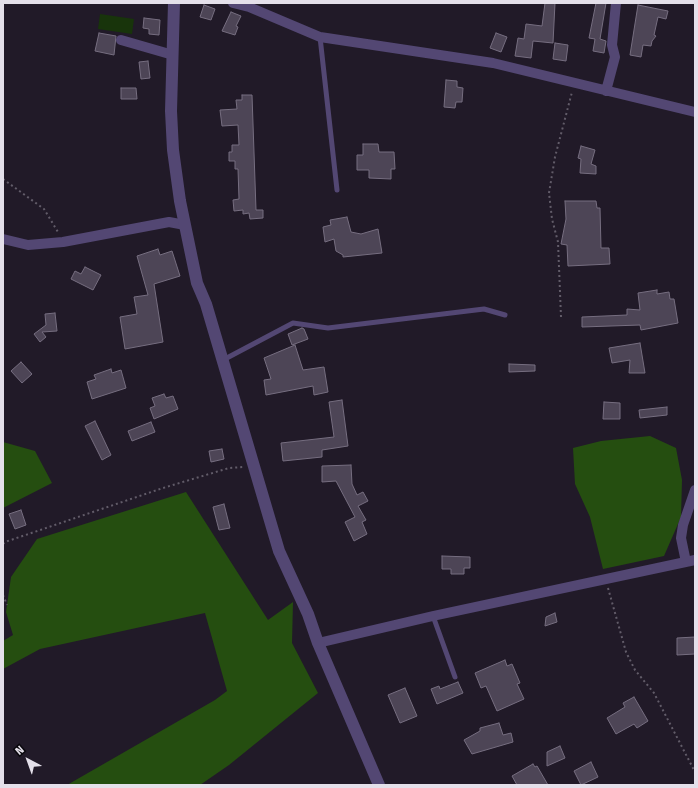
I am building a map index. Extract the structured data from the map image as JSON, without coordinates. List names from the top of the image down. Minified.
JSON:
{"north":"top left"}
